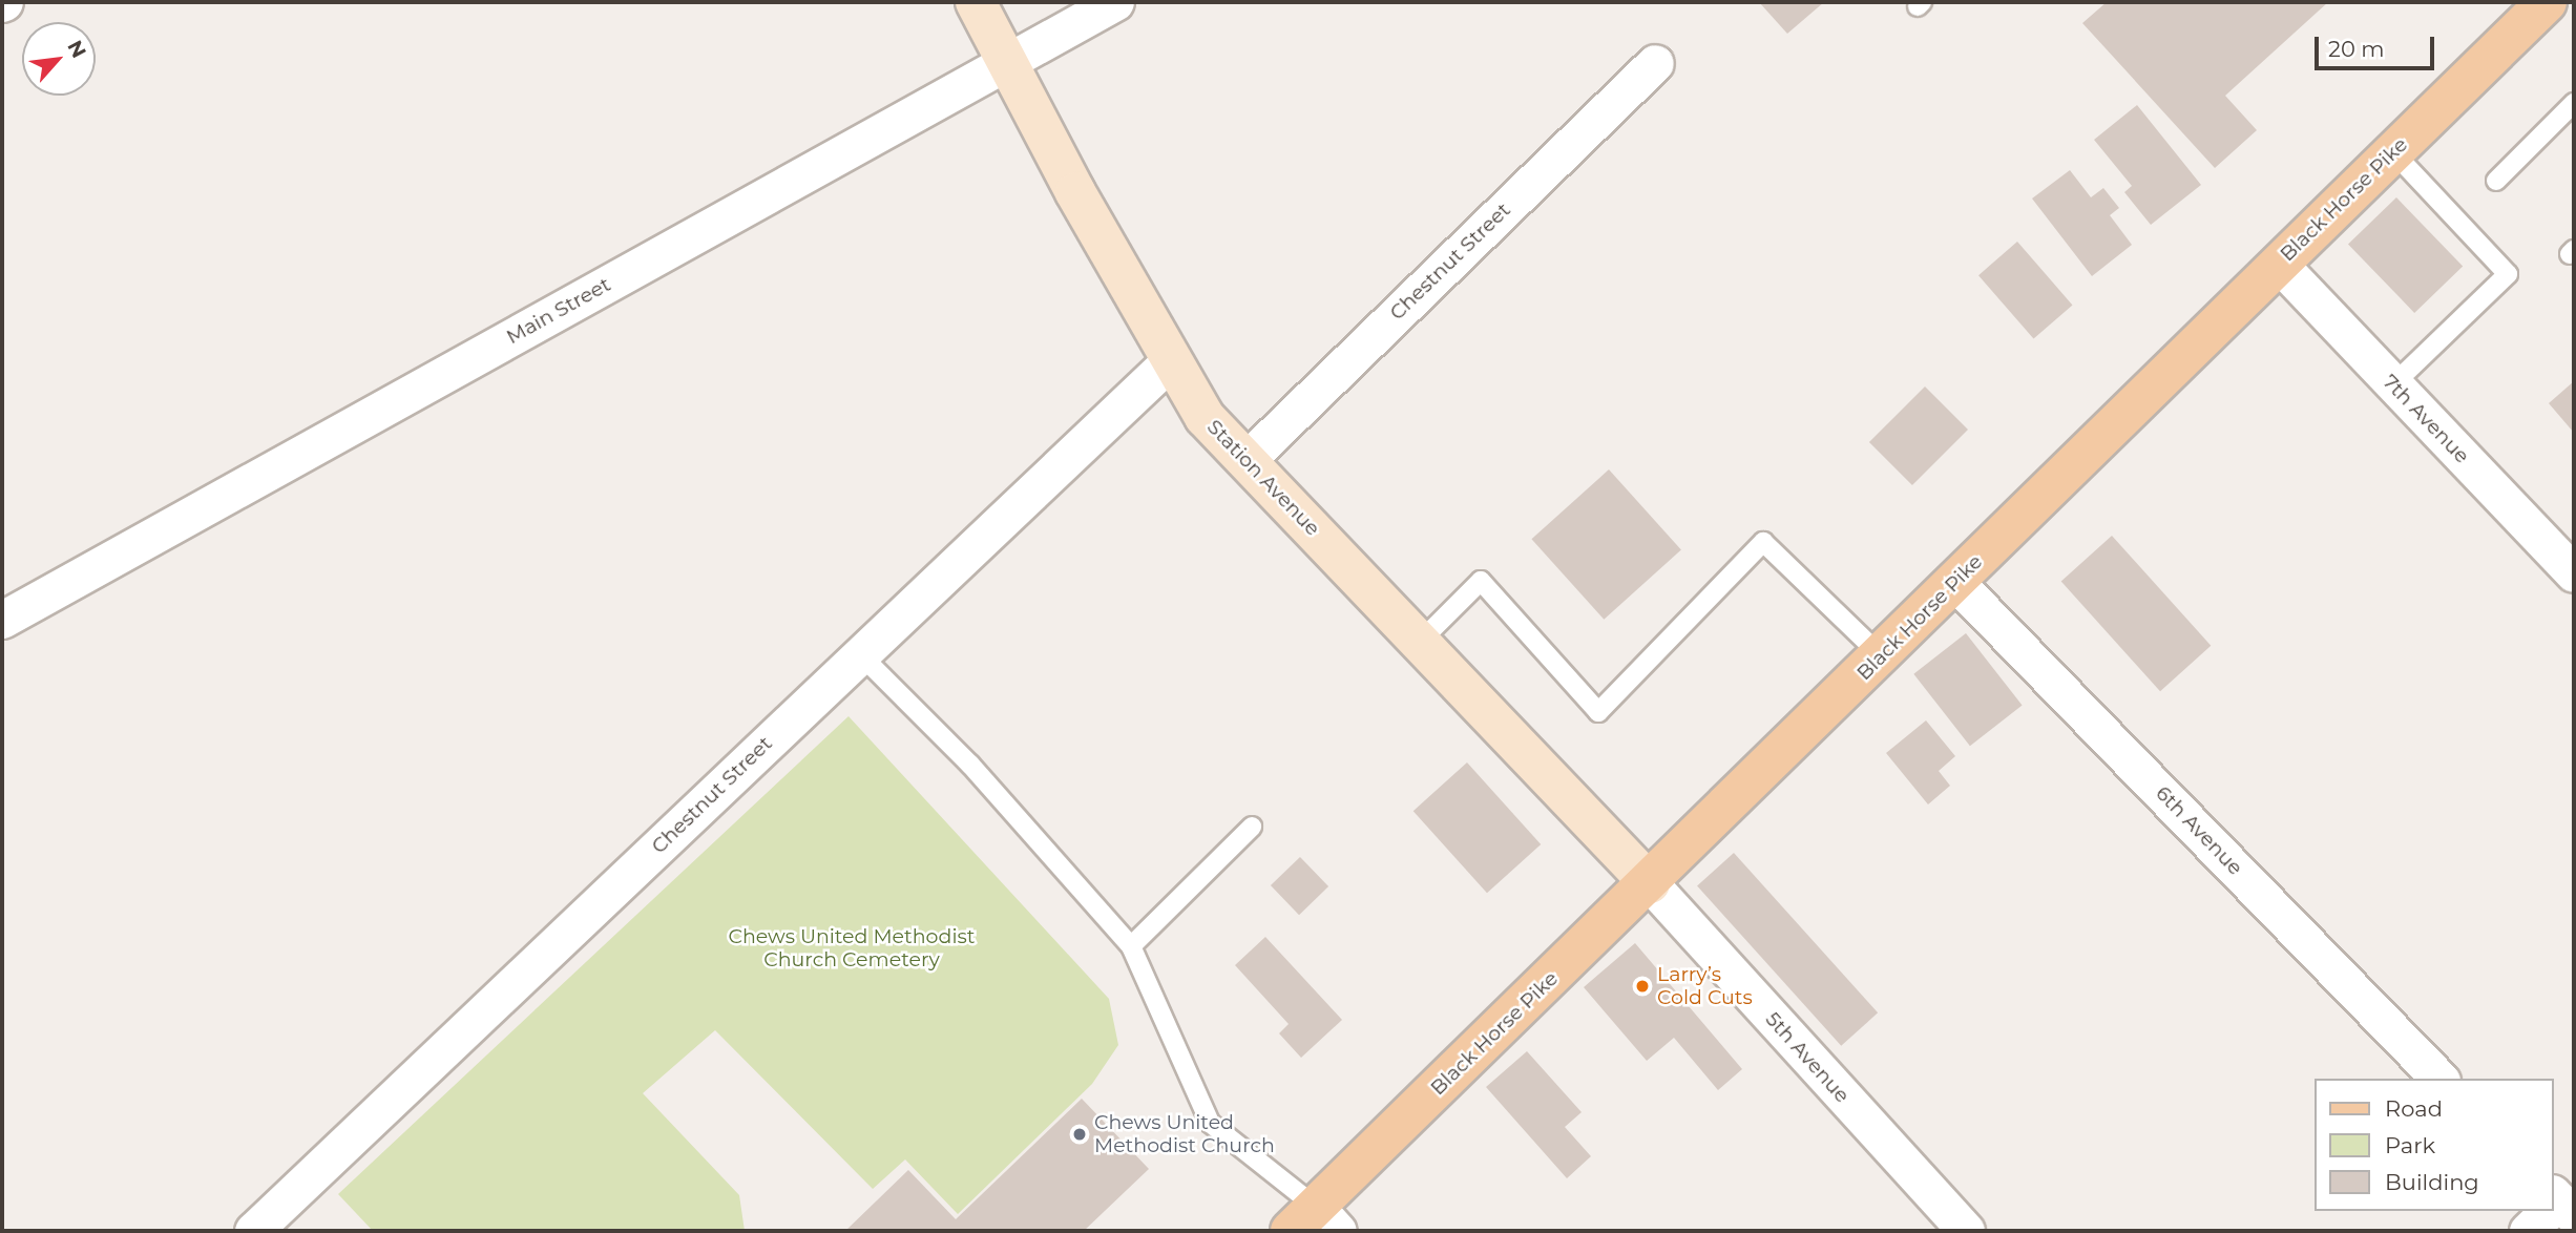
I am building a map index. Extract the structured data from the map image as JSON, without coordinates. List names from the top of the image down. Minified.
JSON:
{"streets":{"main road":["Black Horse Pike"],"street":["Chestnut Street","Main Street","7th Avenue","Station Avenue","6th Avenue","5th Avenue"]},"crossings":[["Black Horse Pike","7th Avenue"],["Black Horse Pike","Station Avenue"],["Black Horse Pike","6th Avenue"],["Black Horse Pike","5th Avenue"],["Chestnut Street","Station Avenue"],["Main Street","Station Avenue"],["Station Avenue","5th Avenue"]],"parks":["Chews United Methodist Church Cemetery"],"places":["Larry’s Cold Cuts","Chews United Methodist Church"],"legend":["Road","Park","Building"],"scale_bar":"20 m","north":"top right"}
